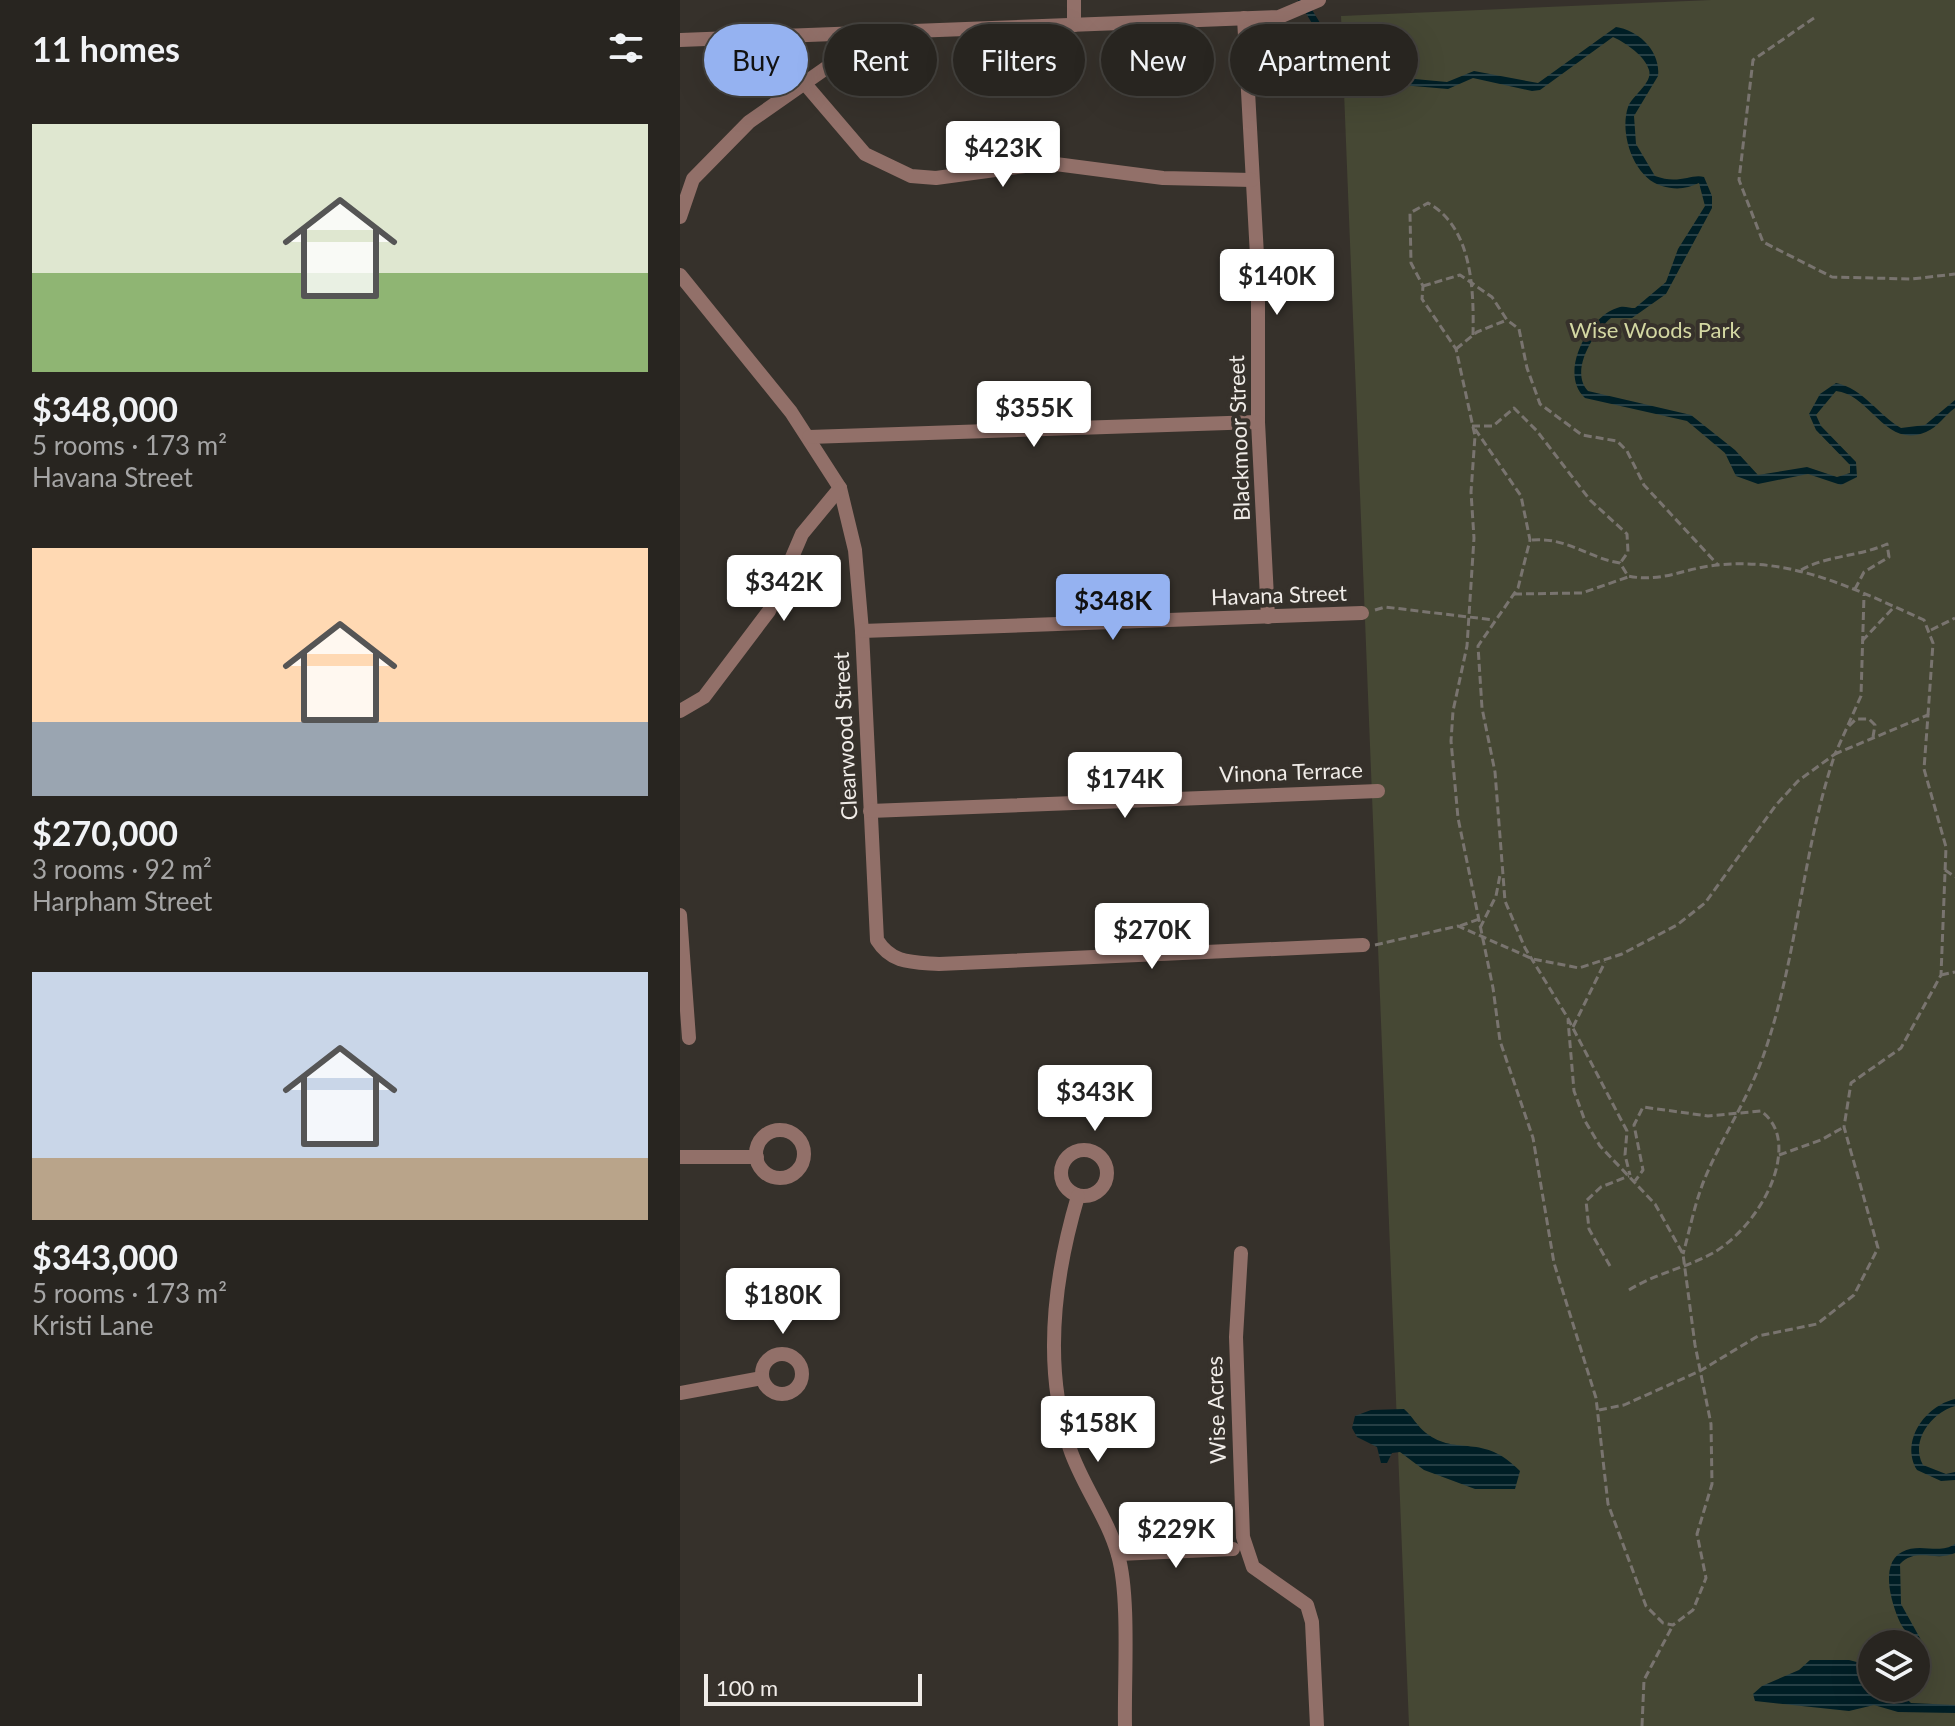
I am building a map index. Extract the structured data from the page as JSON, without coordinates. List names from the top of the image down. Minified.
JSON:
{"streets":{"street":["Blackmoor Street","Havana Street","Clearwood Street","Vinona Terrace","Wise Acres"]},"crossings":[["Blackmoor Street","Havana Street"],["Havana Street","Clearwood Street"],["Clearwood Street","Vinona Terrace"]],"parks":["Wise Woods Park"],"scale_bar":"100 m","page":{"heading":"11 homes","chip":["Buy","Rent","Filters","New","Apartment"],"list":[{"name":"$348,000","note":"5 rooms · 173 m² · Havana Street"},{"name":"$270,000","note":"3 rooms · 92 m² · Harpham Street"},{"name":"$343,000","note":"5 rooms · 173 m² · Kristi Lane"}],"price":["$423K","$140K","$355K","$342K","$348K","$174K","$270K","$343K","$180K","$158K","$229K"],"scale":"100 m"}}
